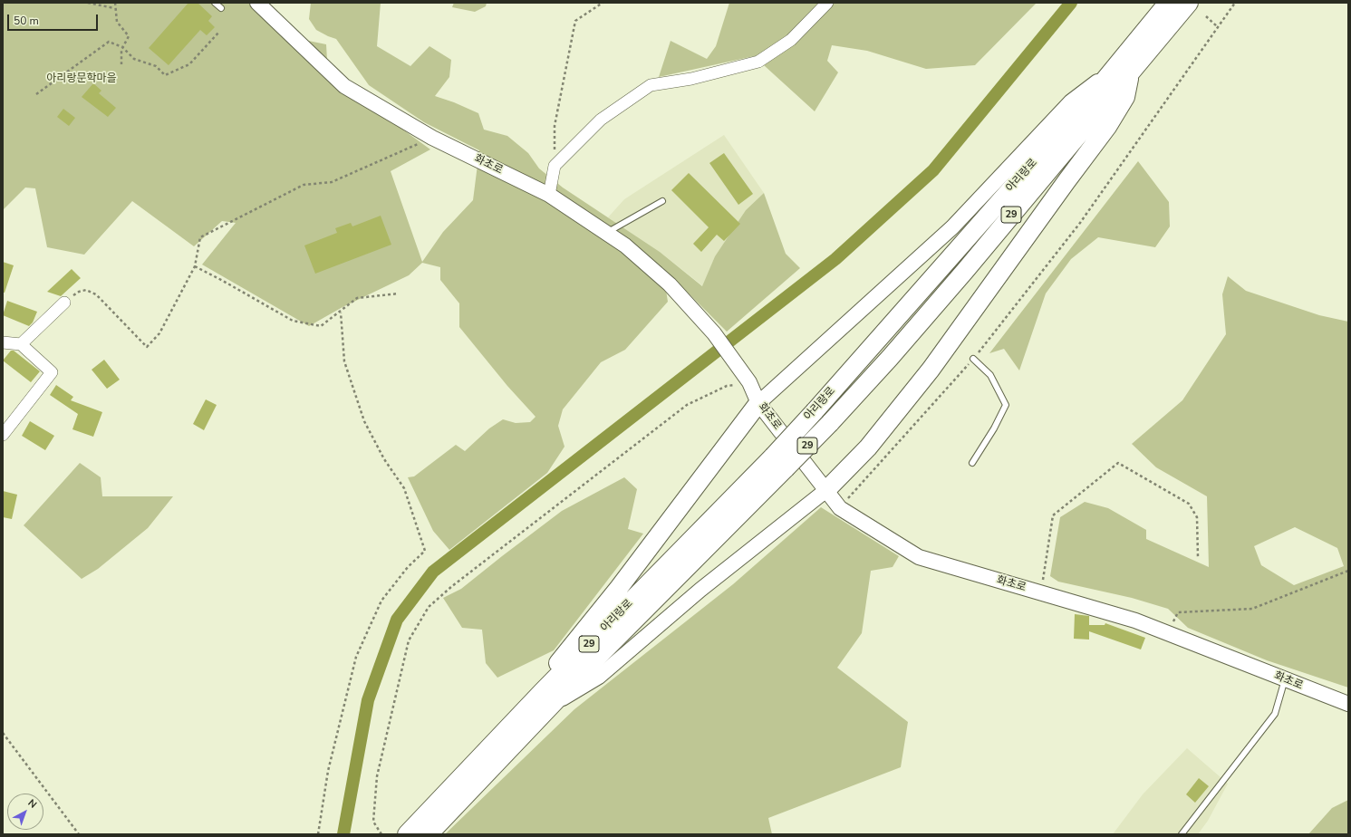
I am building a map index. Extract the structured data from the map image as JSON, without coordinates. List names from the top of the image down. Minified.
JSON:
{"streets":{"main road":["아리랑로","29"],"street":["화초로"]},"parks":["아리랑문학마을"],"scale_bar":"50 m","north":"top right"}
